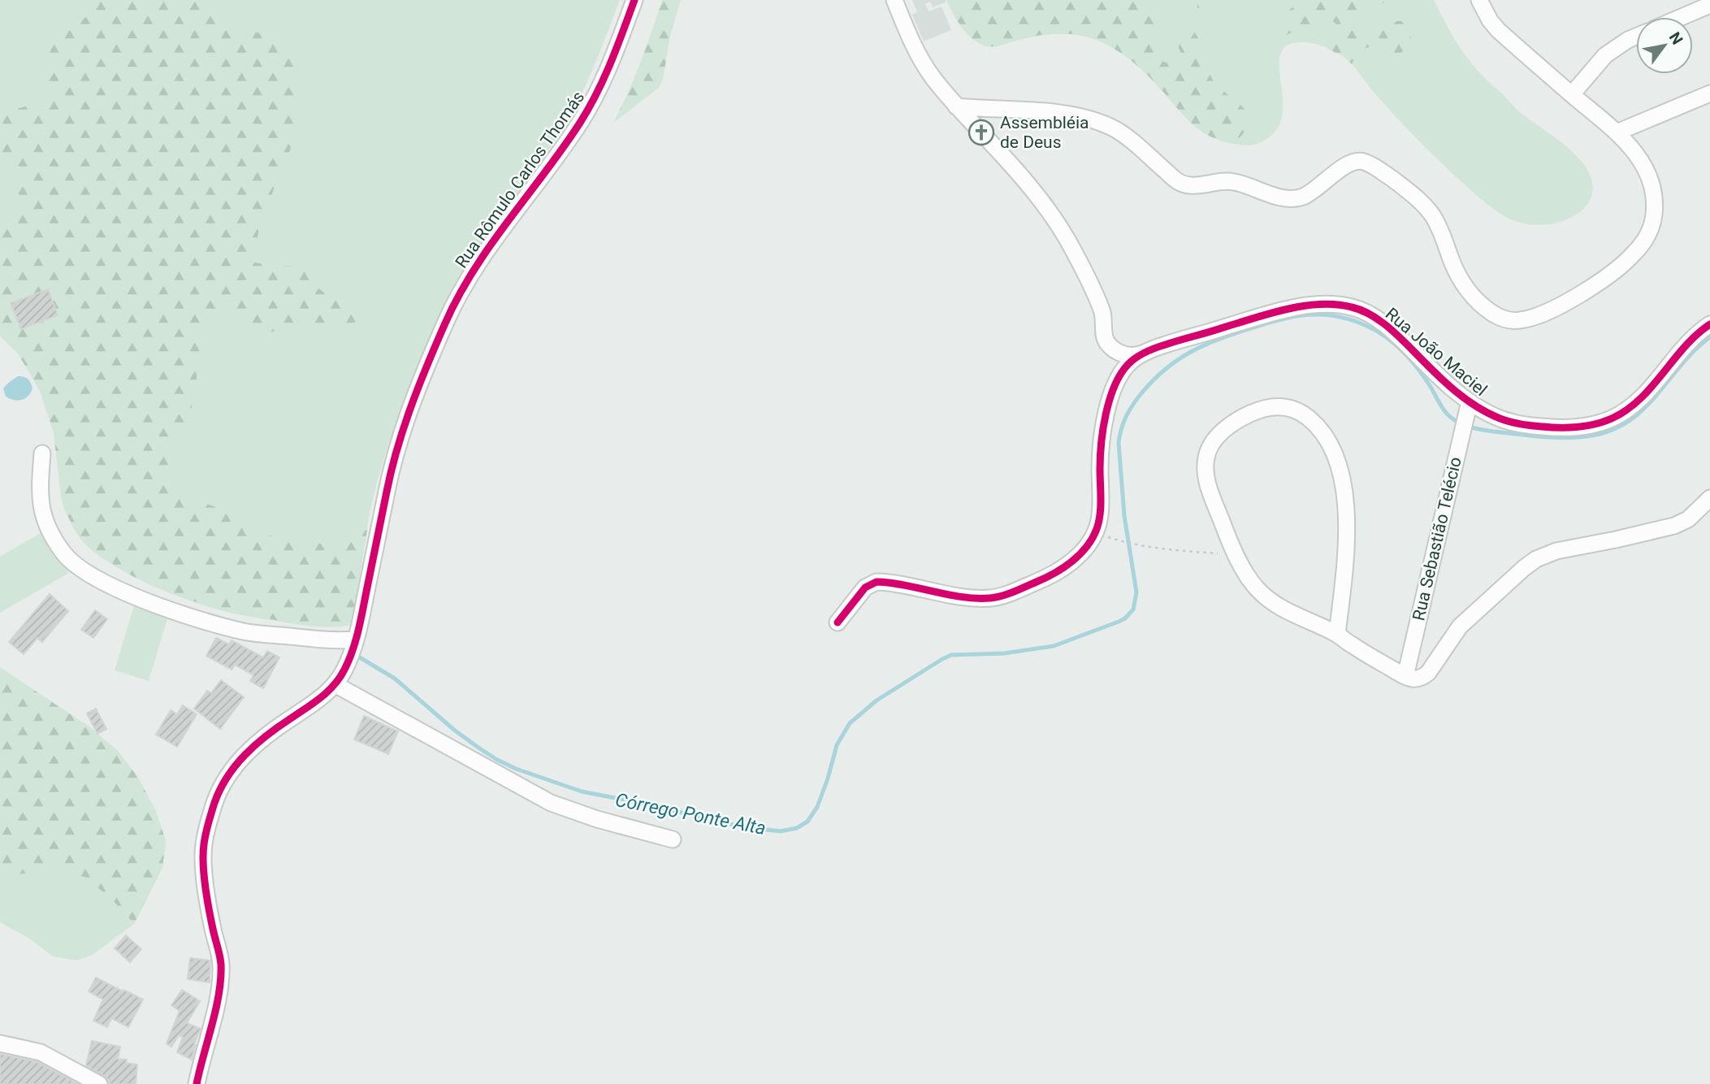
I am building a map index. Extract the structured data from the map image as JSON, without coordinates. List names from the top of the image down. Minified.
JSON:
{"streets":{"street":["Rua Rômulo Carlos Thomás","Rua João Maciel","Rua Sebastião Telécio"]},"crossings":[["Rua João Maciel","Rua Sebastião Telécio"]],"water":["Córrego Ponte Alta"],"places":{"church":["Assembléia de Deus"]},"north":"top right"}
